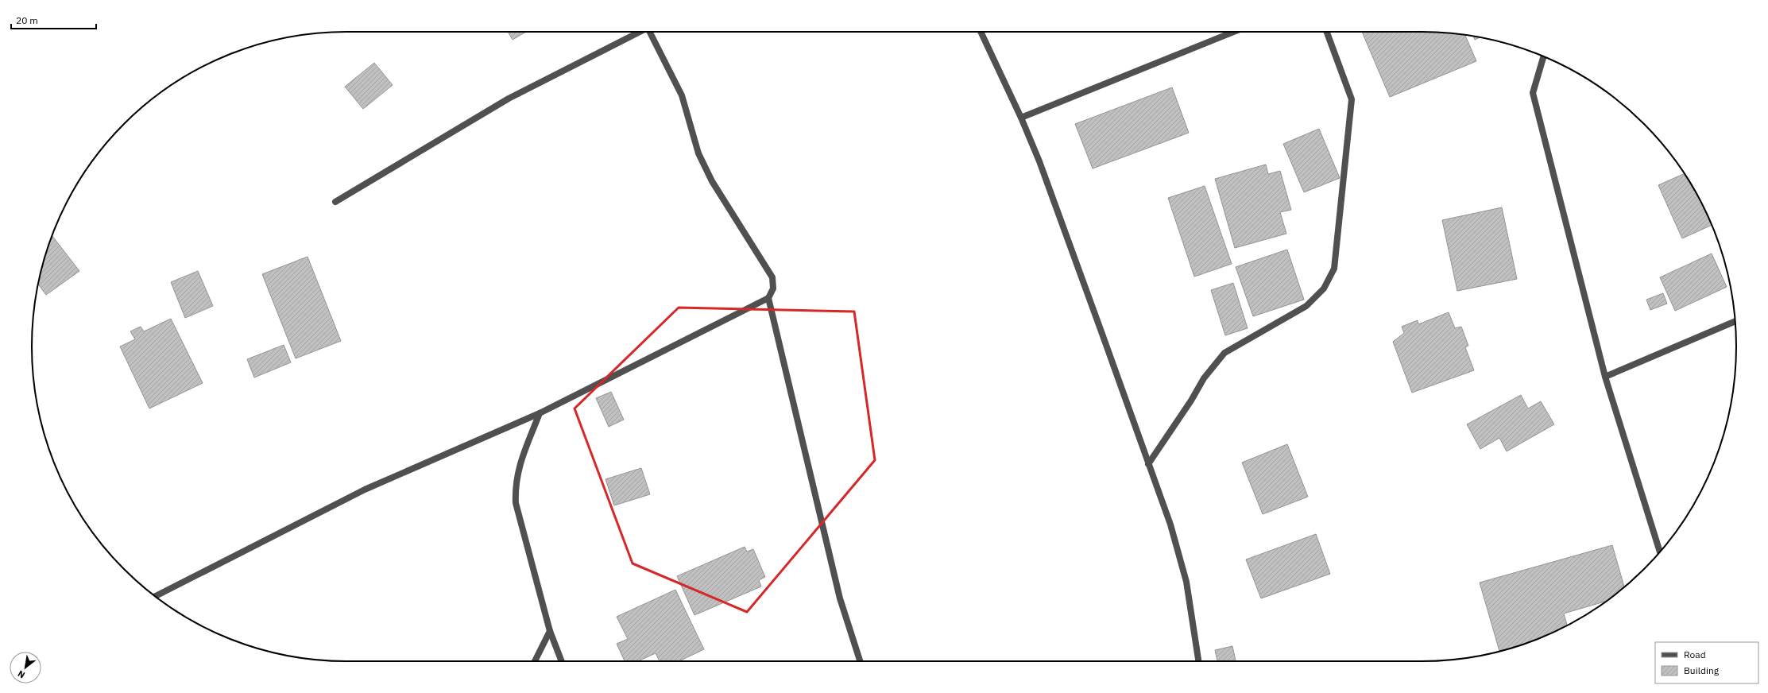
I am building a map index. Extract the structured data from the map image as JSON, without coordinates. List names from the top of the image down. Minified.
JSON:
{"legend":["Road","Building"],"scale_bar":"20 m","north":"bottom left"}
